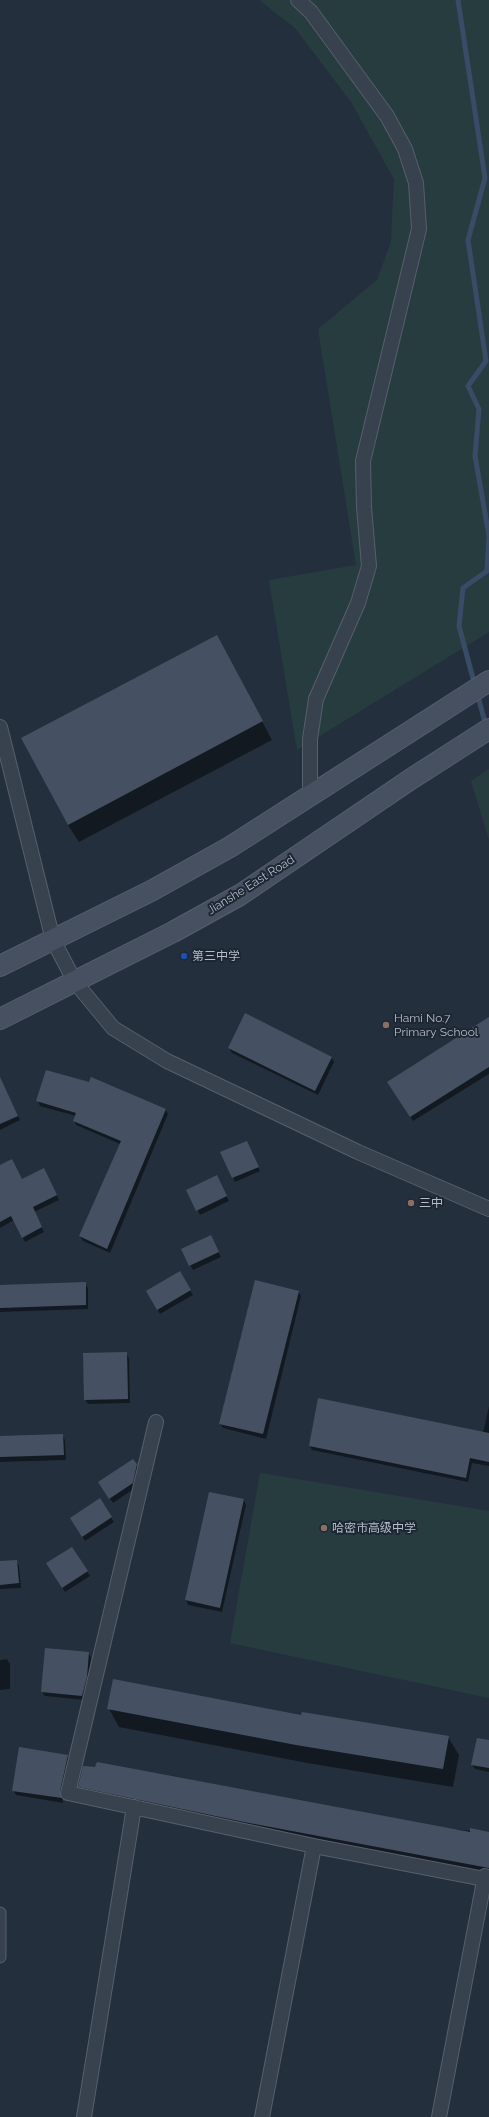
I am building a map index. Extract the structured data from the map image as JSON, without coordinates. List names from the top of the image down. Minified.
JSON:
{"streets":{"main road":["Jianshe East Road"]},"places":["第三中学","Hami No.7 Primary School","三中","哈密市高级中学"]}
